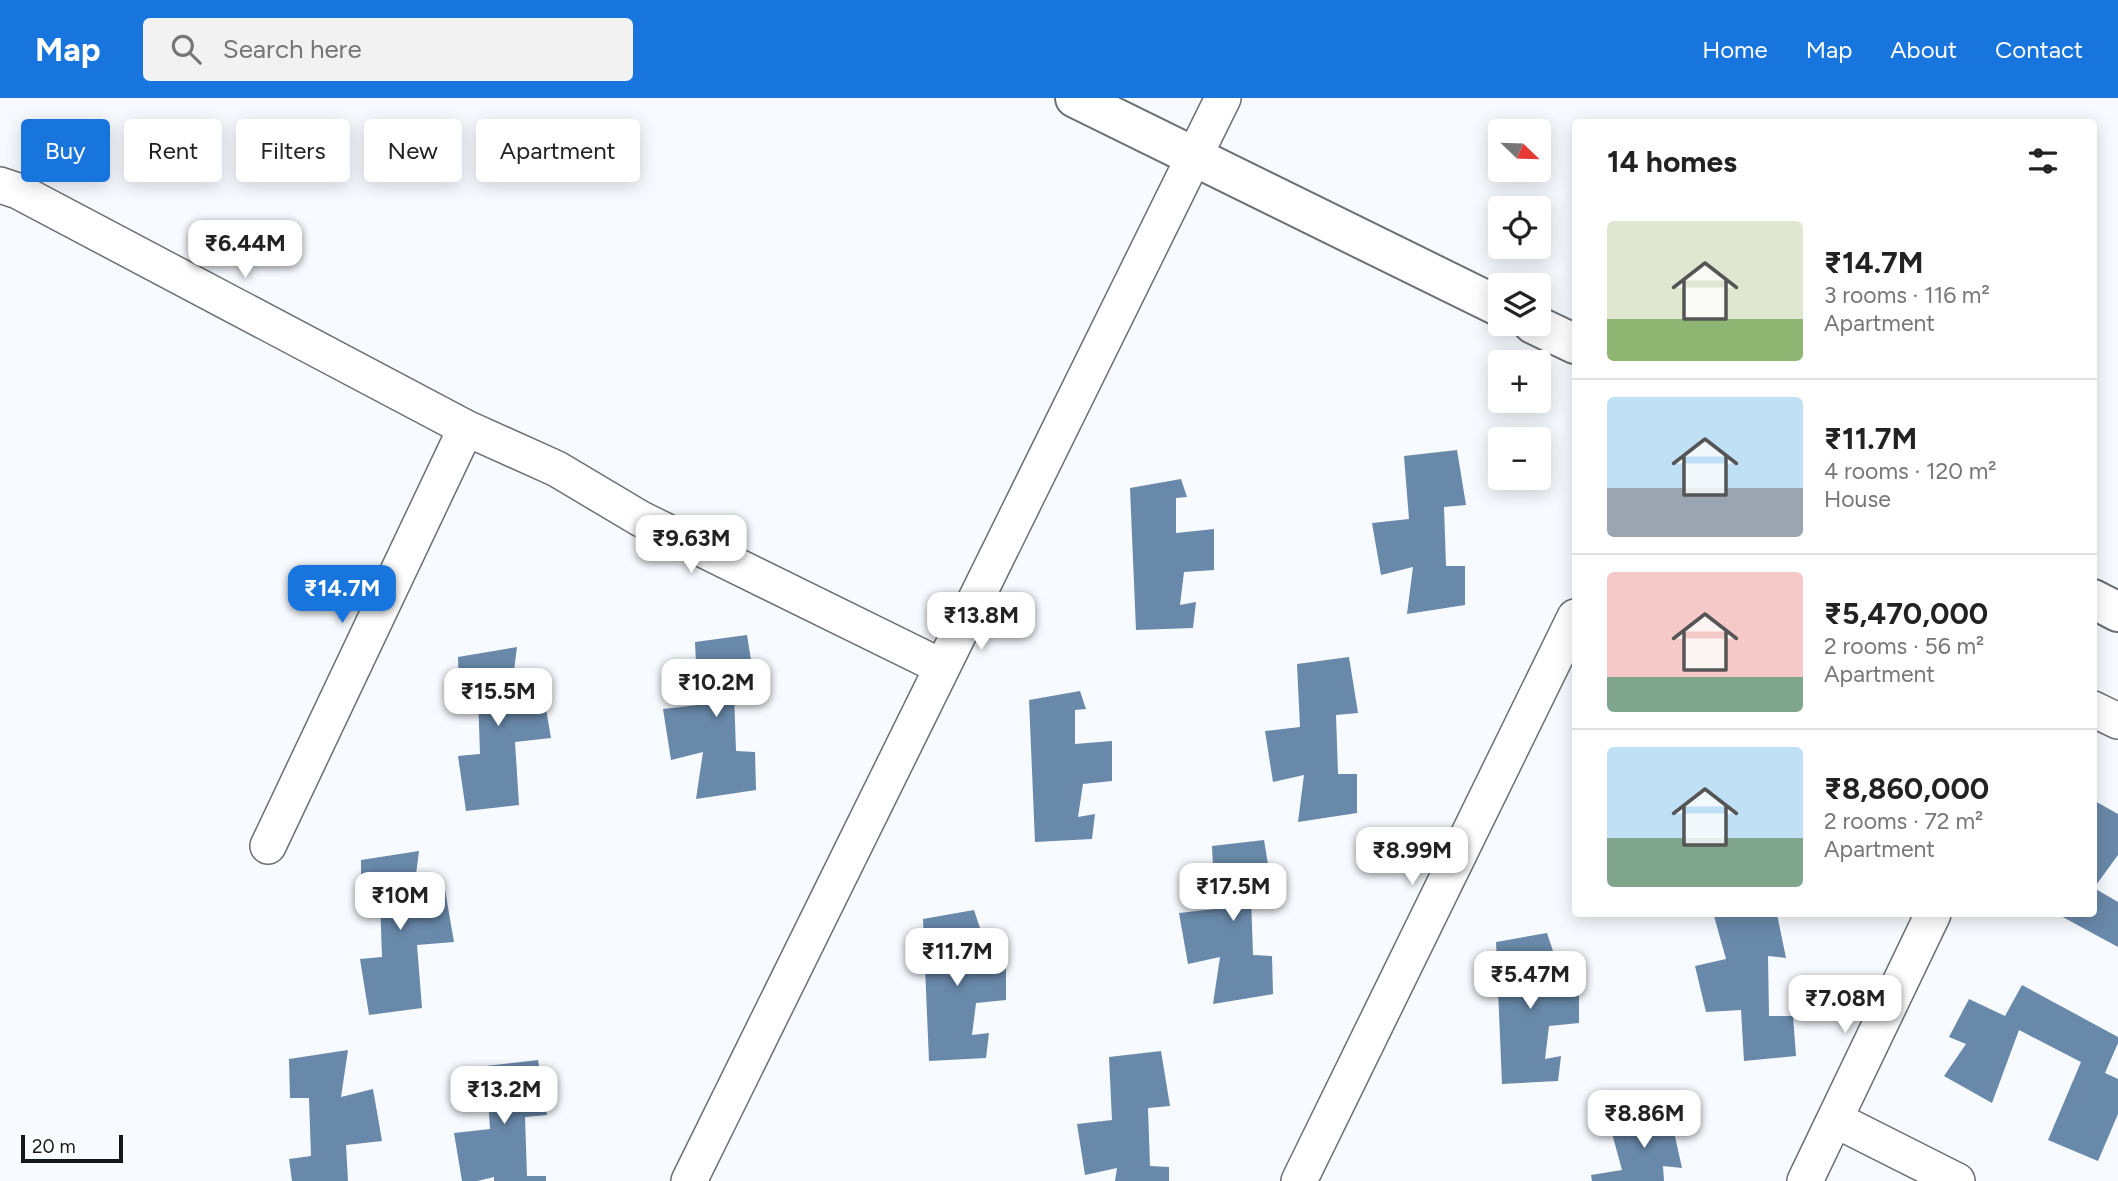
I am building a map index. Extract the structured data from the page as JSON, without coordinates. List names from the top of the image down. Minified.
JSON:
{"scale_bar":"20 m","north":"bottom right","page":{"header":"Map","search":"Search here","nav":["Home","Map","About","Contact"],"map_buttons":["+","−"],"chip":["Buy","Rent","Filters","New","Apartment"],"heading":"14 homes","list":[{"name":"₹14.7M","note":"3 rooms · 116 m² · Apartment"},{"name":"₹11.7M","note":"4 rooms · 120 m² · House"},{"name":"₹5,470,000","note":"2 rooms · 56 m² · Apartment"},{"name":"₹8,860,000","note":"2 rooms · 72 m² · Apartment"}],"price":["₹6.44M","₹9.63M","₹14.7M","₹13.8M","₹10.2M","₹15.5M","₹8.99M","₹17.5M","₹10M","₹11.7M","₹5.47M","₹7.08M","₹13.2M","₹8.86M"],"scale":"20 m"}}
